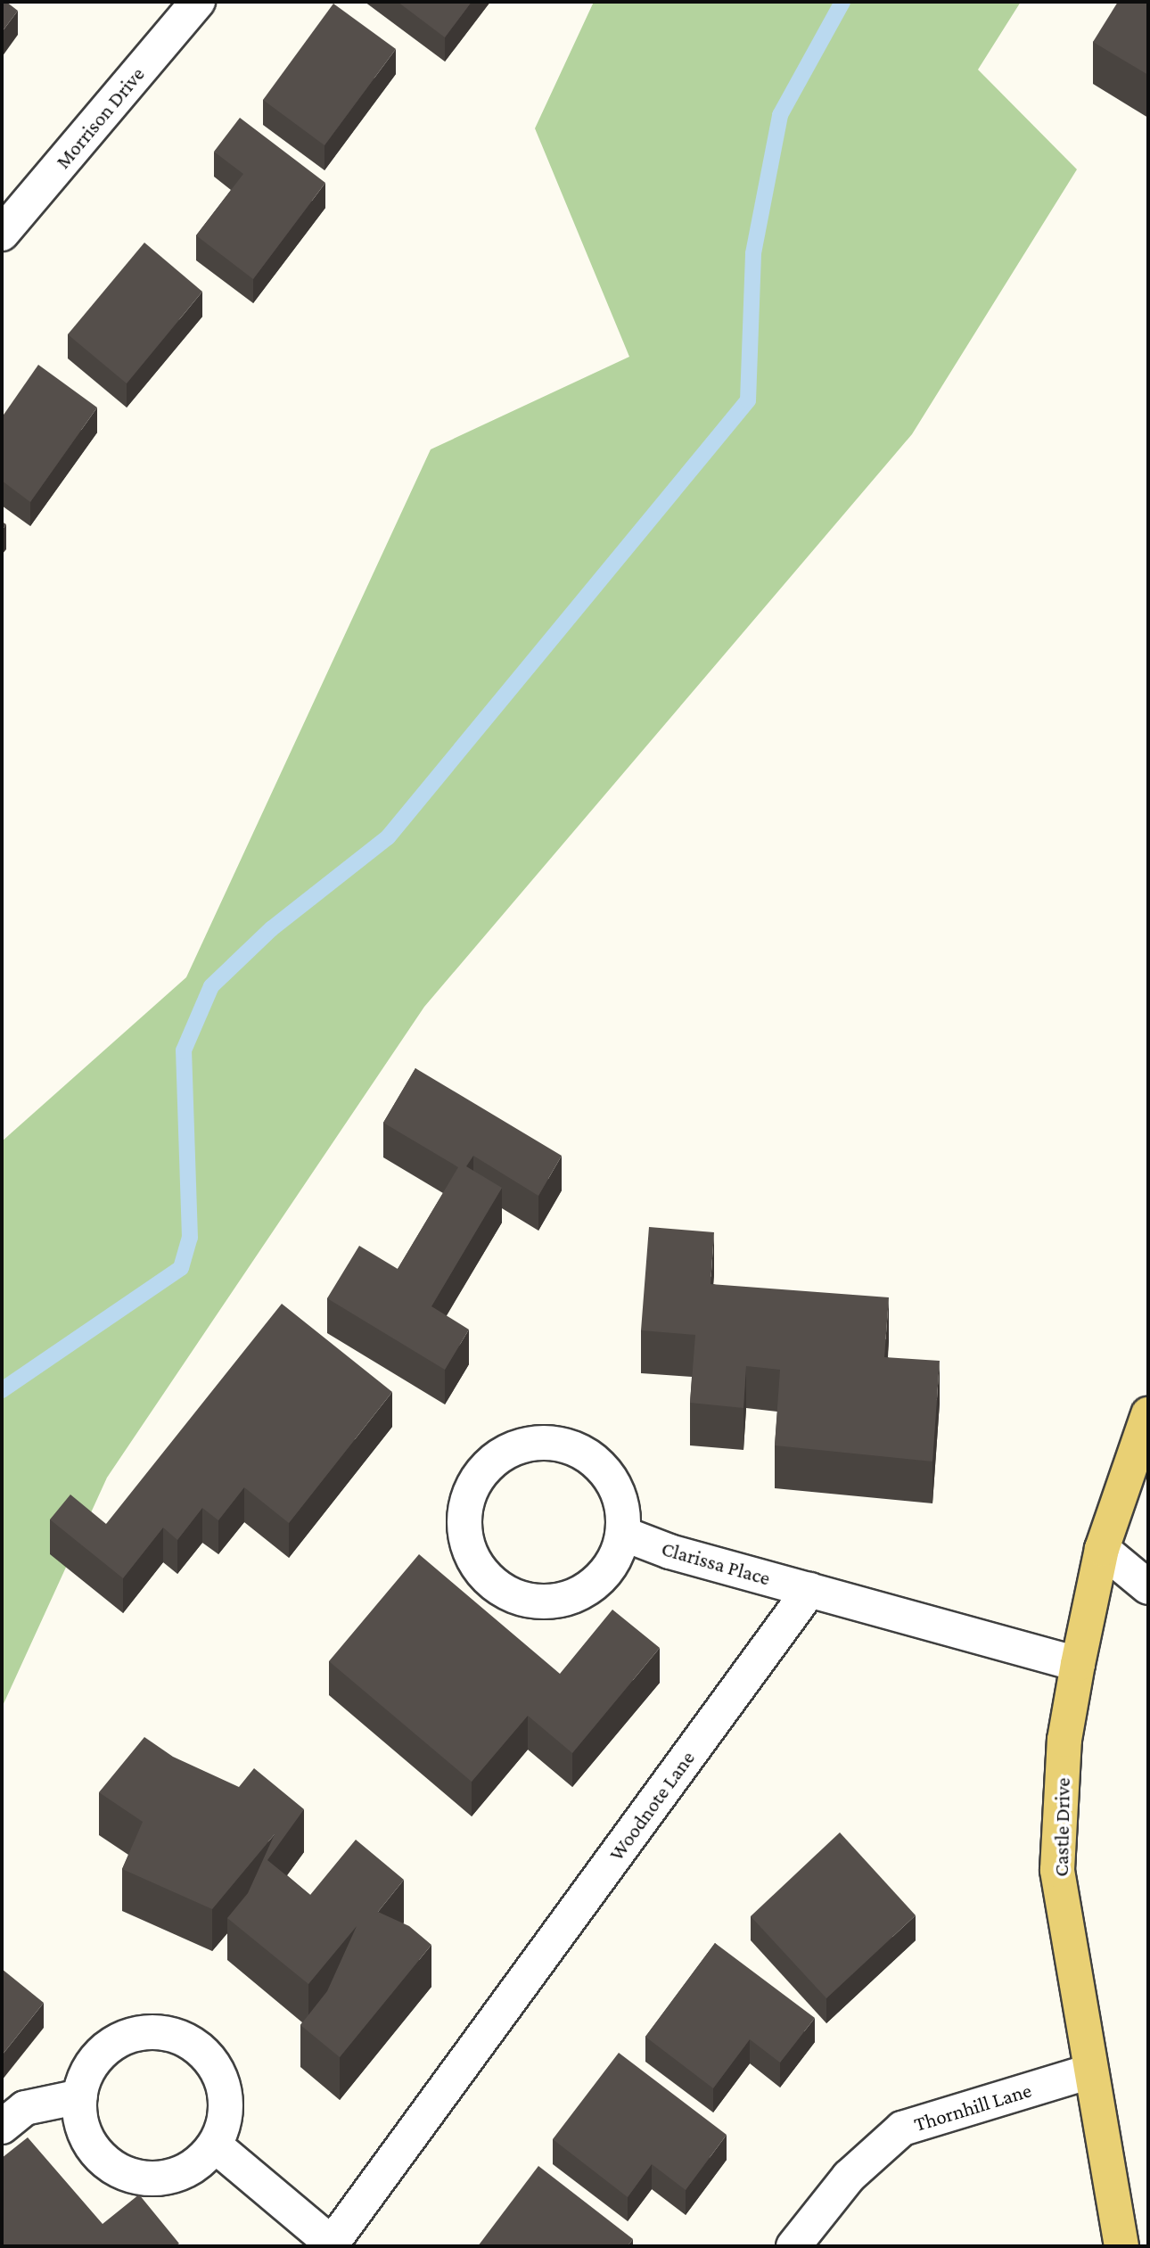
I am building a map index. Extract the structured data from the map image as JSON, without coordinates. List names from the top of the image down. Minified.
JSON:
{"streets":{"main road":["Castle Drive"],"street":["Morrison Drive","Clarissa Place","Woodnote Lane","Thornhill Lane"]},"crossings":[["Clarissa Place","Woodnote Lane"],["Castle Drive","Thornhill Lane"]]}
